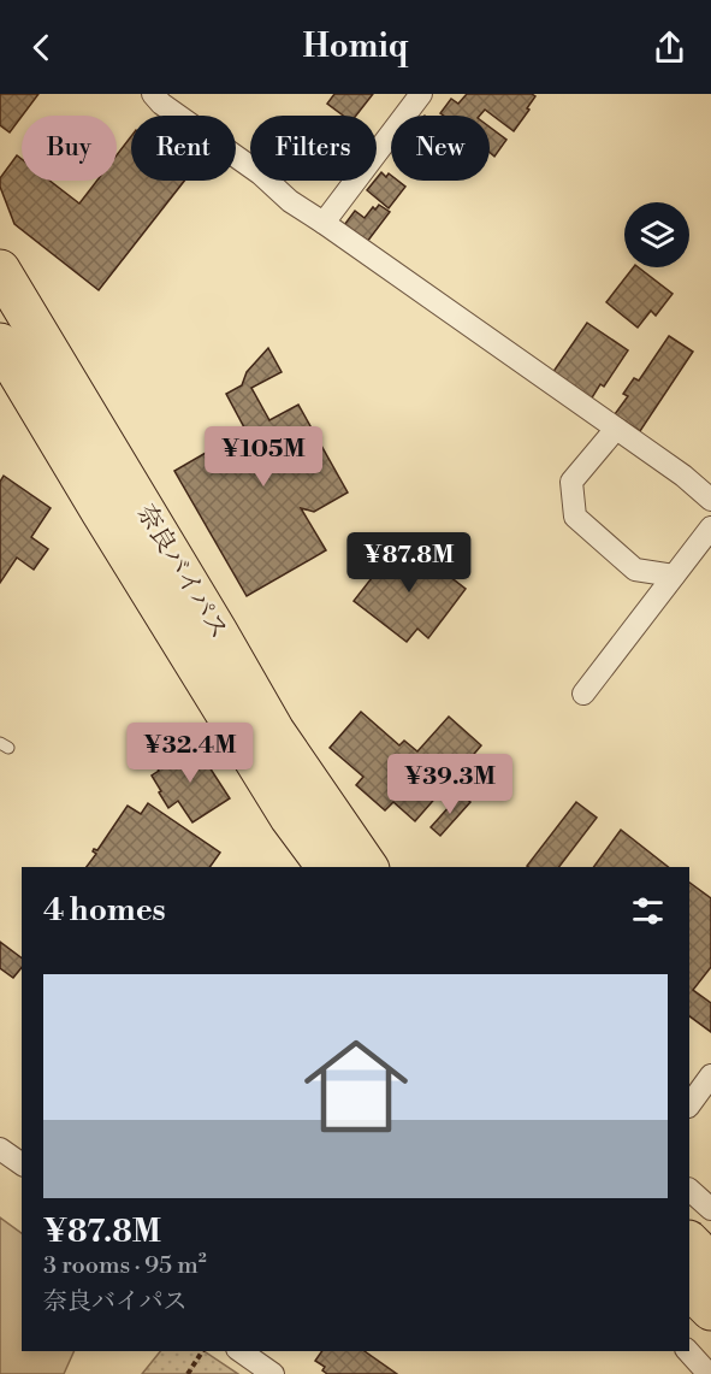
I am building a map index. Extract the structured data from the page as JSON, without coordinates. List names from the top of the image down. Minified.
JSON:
{"streets":{"highway":["奈良バイパス"]},"page":{"header":"Homiq","chip":["Buy","Rent","Filters","New"],"price":["¥105M","¥87.8M","¥32.4M","¥39.3M"],"heading":"4 homes","list":[{"name":"¥87.8M","note":"3 rooms · 95 m² · 奈良バイパス"}]}}
